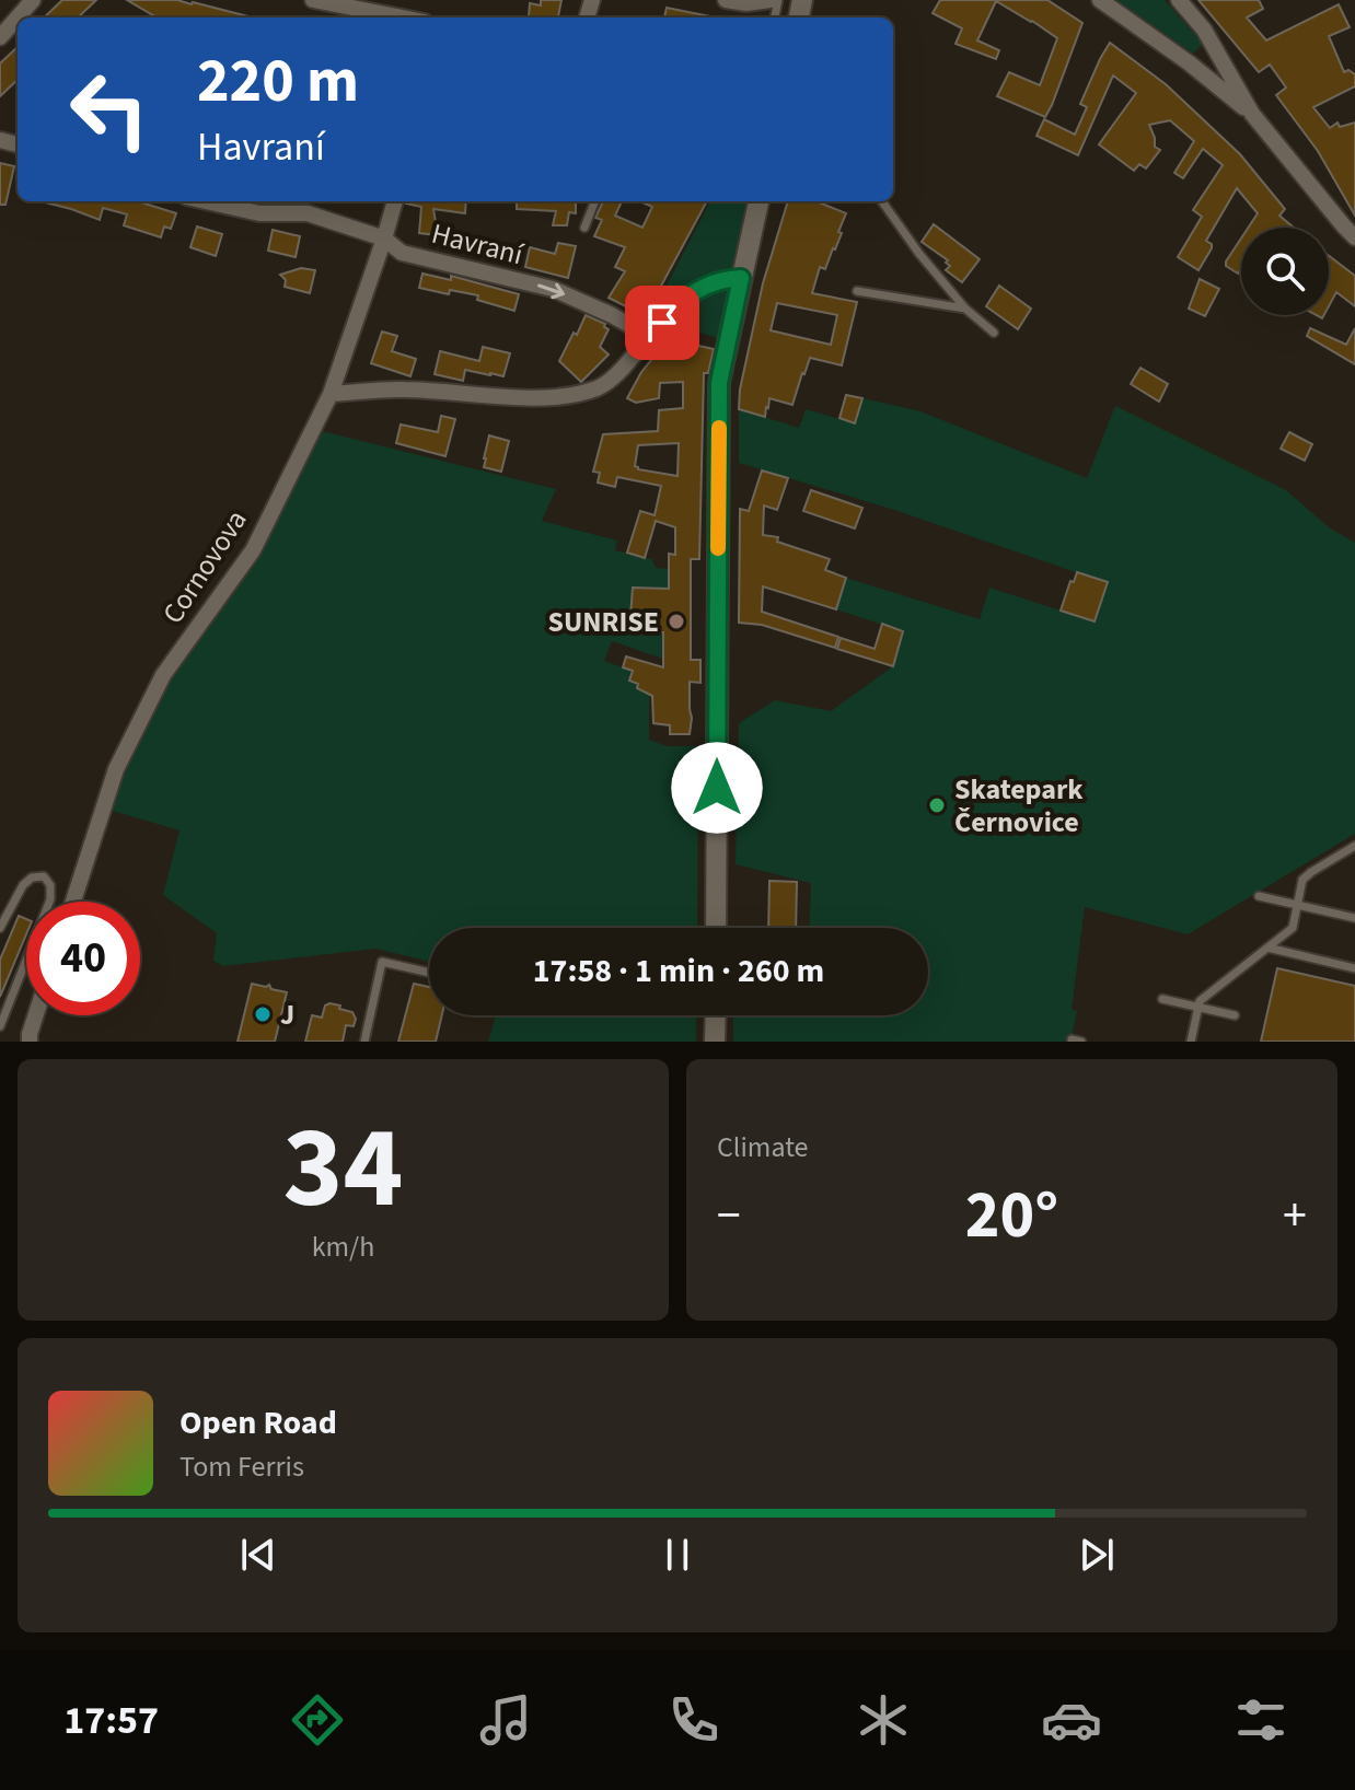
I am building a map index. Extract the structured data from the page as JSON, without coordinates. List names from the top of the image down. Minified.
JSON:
{"streets":{"street":["Havraní","Cornovova"]},"crossings":[["Havraní","Cornovova"]],"one_way":["Havraní"],"places":["SUNRISE","Skatepark Černovice","J"],"page":{"turn":["220 m","Havraní"],"limit":"40","trip":"17:58 · 1 min · 260 m","tile":[["34","km/h"],"Climate"],"heat":["−","20°","+"],"song":["Open Road","Tom Ferris"],"tabs":"17:57"}}
